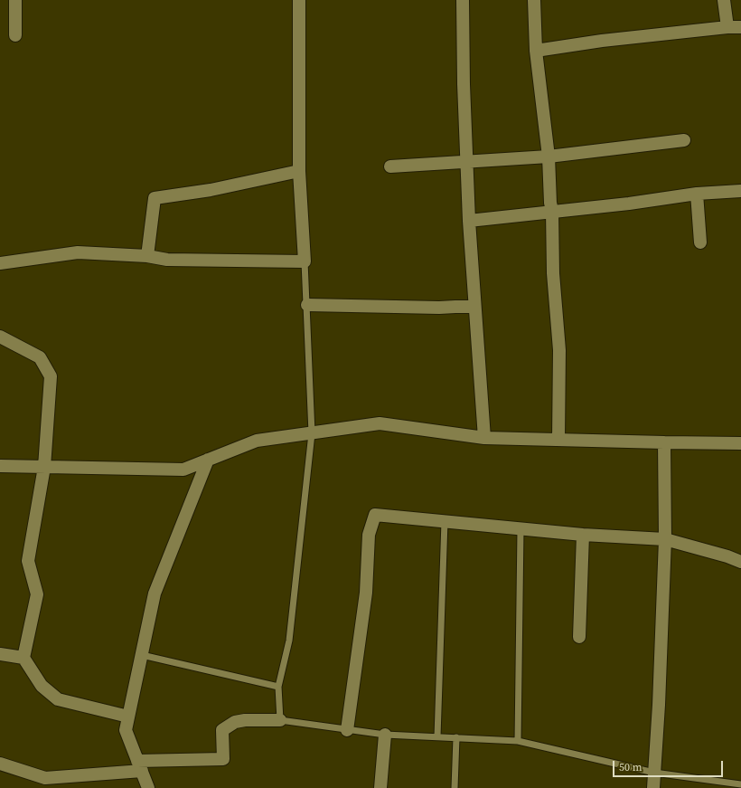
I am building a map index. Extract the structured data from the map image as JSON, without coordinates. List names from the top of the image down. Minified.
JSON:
{"scale_bar":"50 m"}
